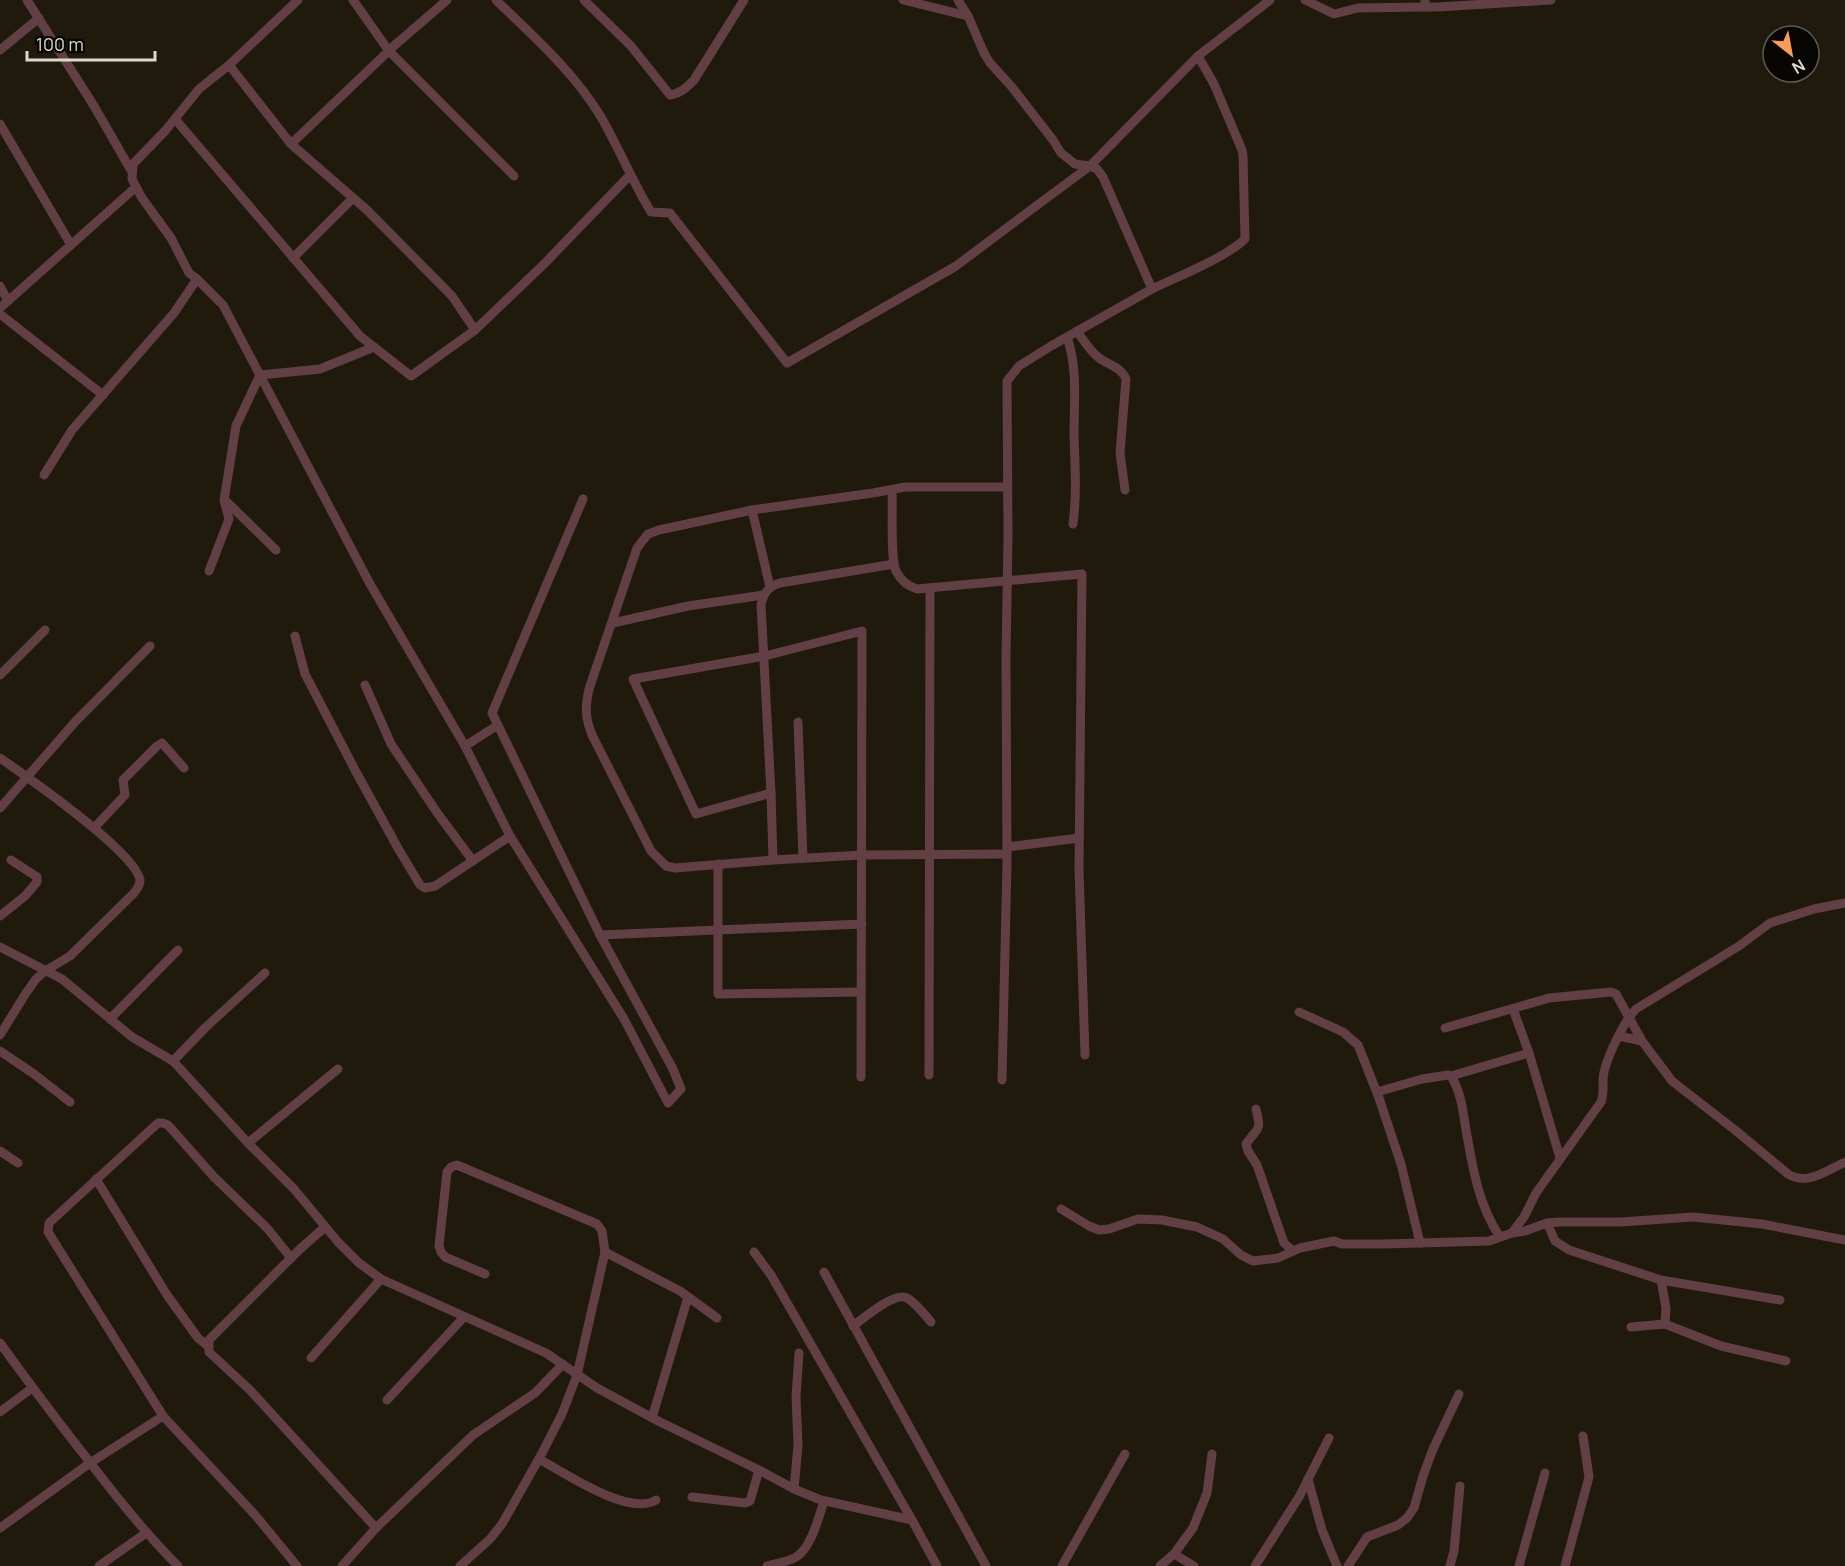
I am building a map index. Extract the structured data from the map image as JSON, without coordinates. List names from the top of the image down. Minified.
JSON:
{"scale_bar":"100 m","north":"bottom right"}
